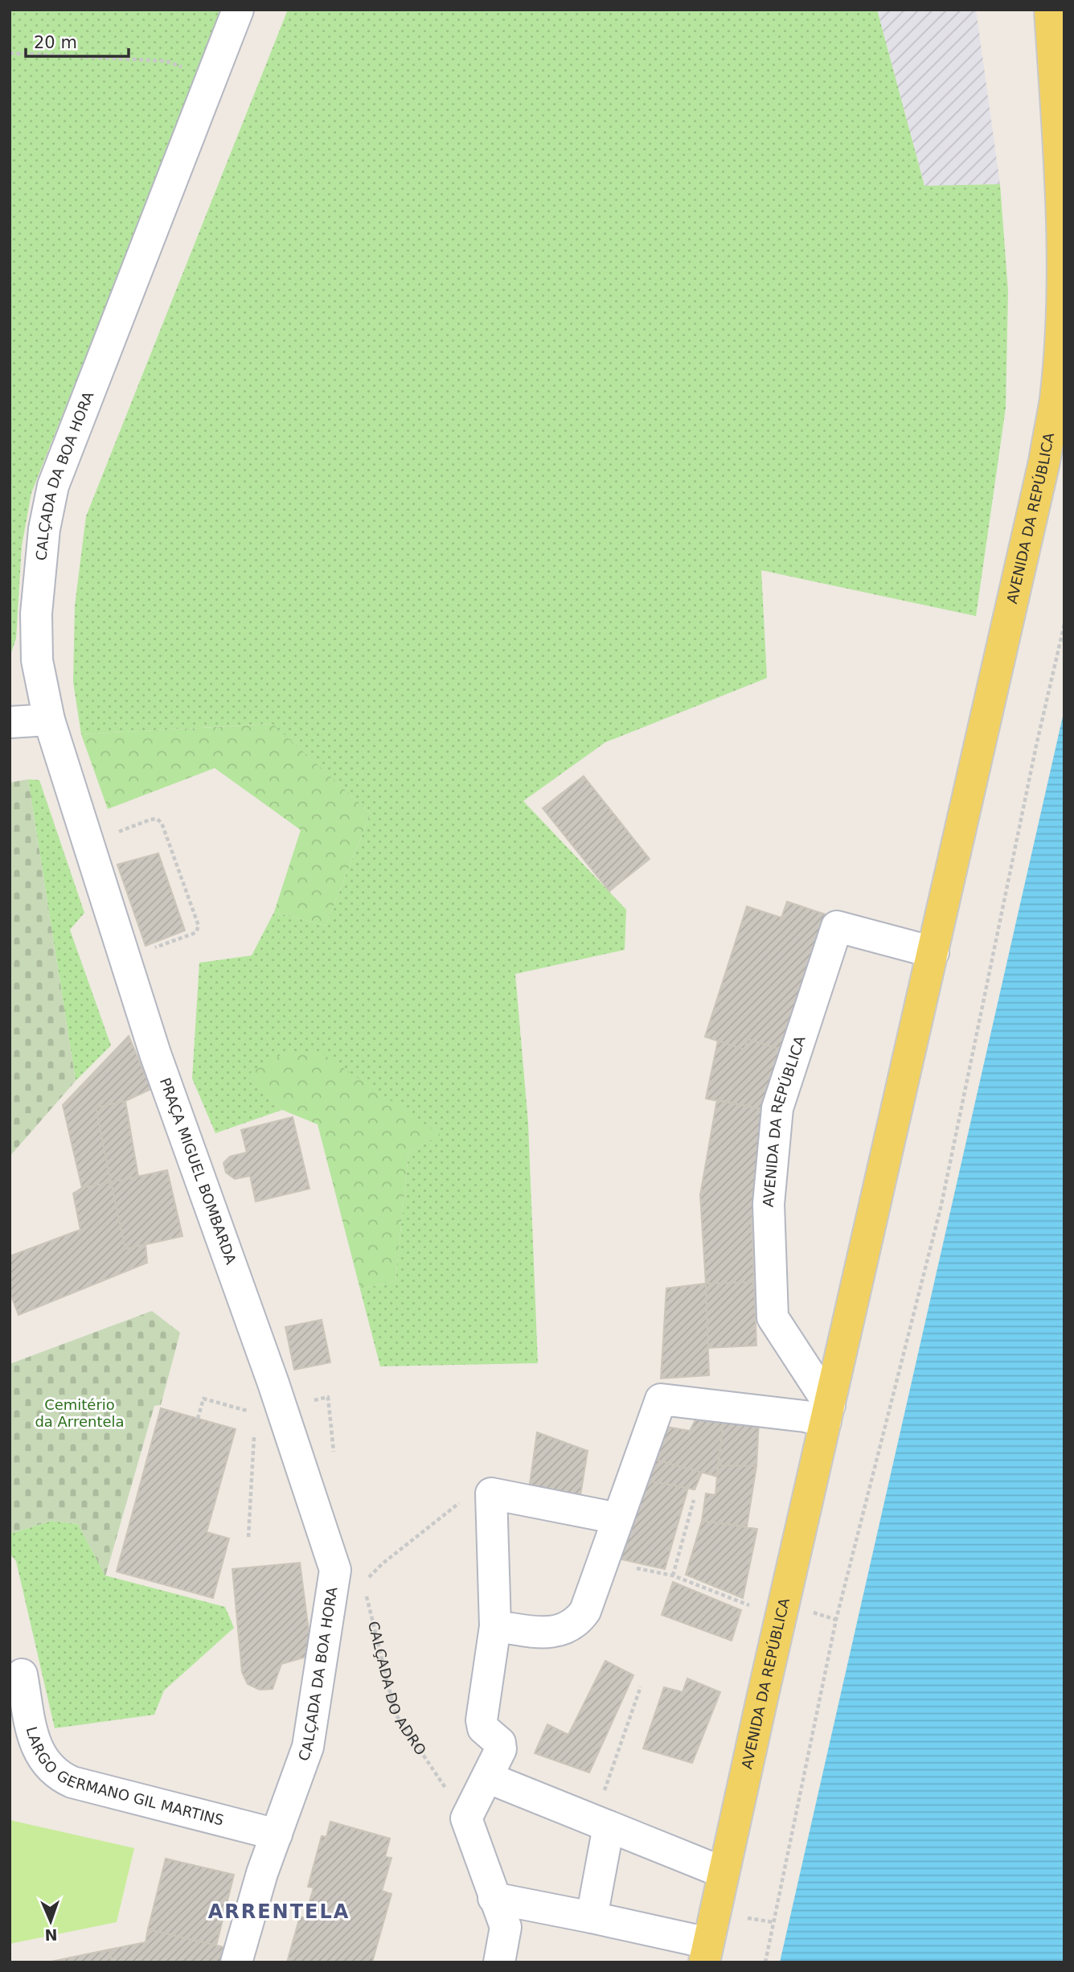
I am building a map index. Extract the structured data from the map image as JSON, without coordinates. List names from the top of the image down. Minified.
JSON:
{"streets":{"main road":["AVENIDA DA REPÚBLICA"],"street":["CALÇADA DA BOA HORA","PRAÇA MIGUEL BOMBARDA","LARGO GERMANO GIL MARTINS"],"path":["CALÇADA DO ADRO"]},"crossings":[["CALÇADA DA BOA HORA","PRAÇA MIGUEL BOMBARDA"],["CALÇADA DA BOA HORA","LARGO GERMANO GIL MARTINS"]],"districts":["ARRENTELA"],"parks":["Cemitério da Arrentela"],"scale_bar":"20 m","north":"bottom"}
